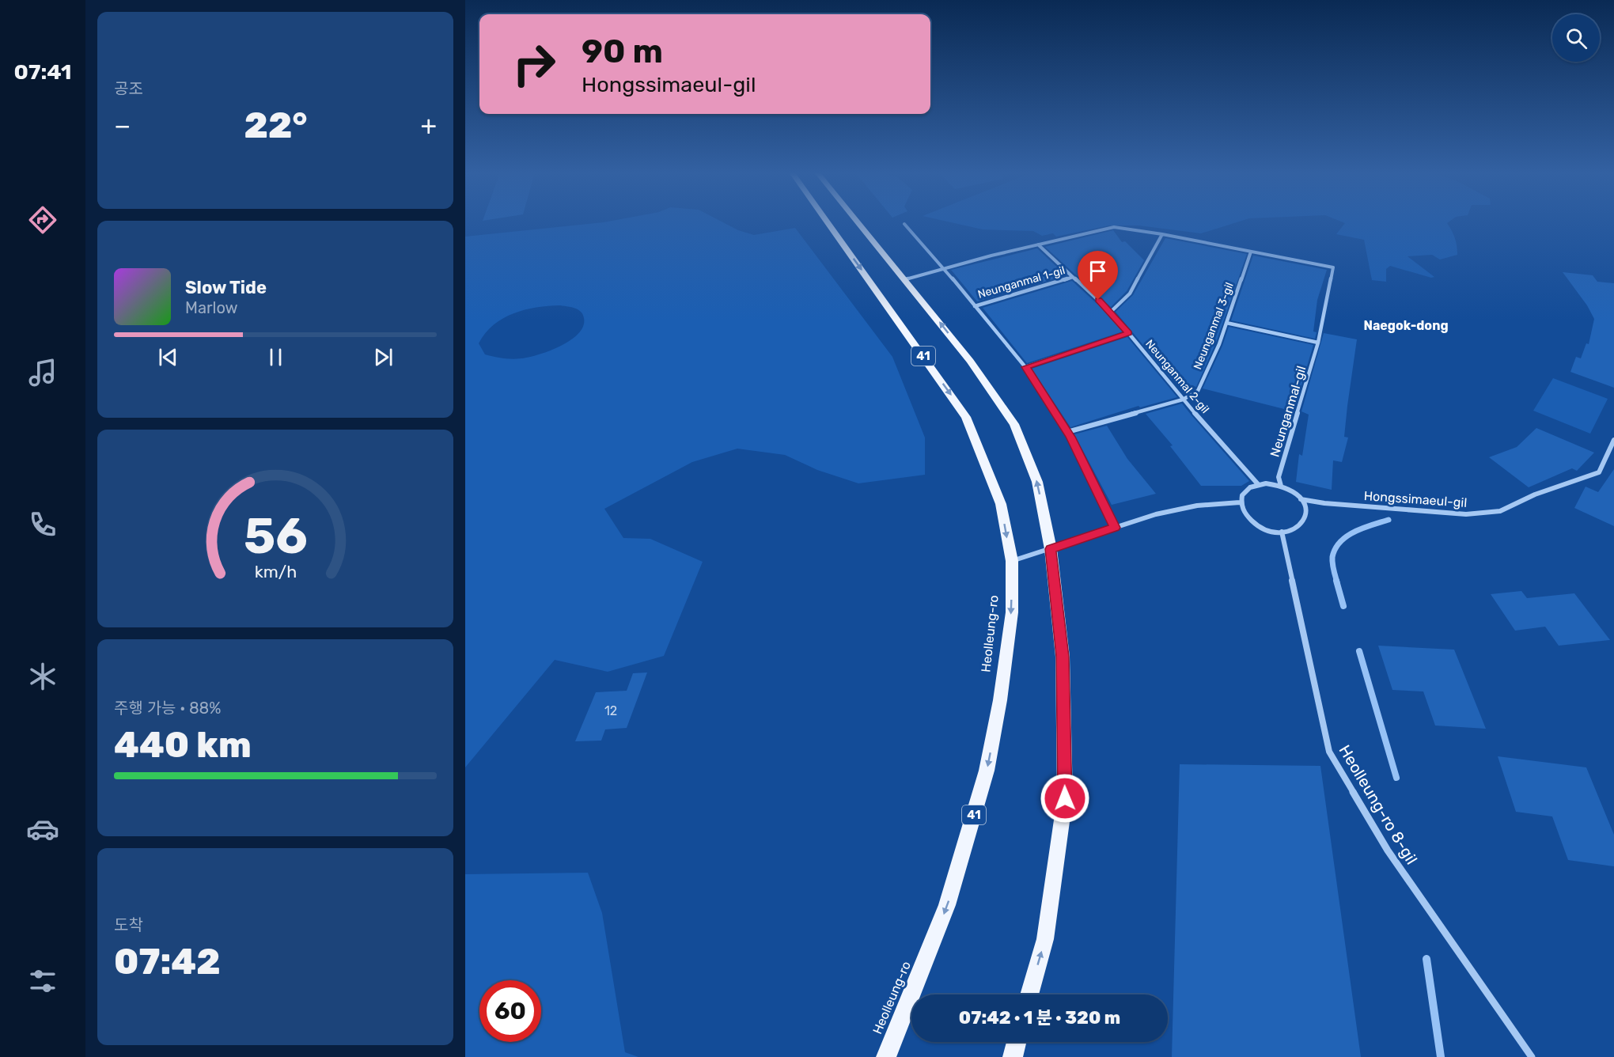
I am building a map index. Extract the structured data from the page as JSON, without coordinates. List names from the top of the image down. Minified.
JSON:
{"streets":{"main road":["41","Heolleung-ro"],"street":["Neunganmal 1-gil","Neunganmal 3-gil","Neunganmal 2-gil","Neunganmal-gil","Hongssimaeul-gil","Heolleung-ro 8-gil"]},"crossings":[["Neunganmal 1-gil","Neunganmal 2-gil"],["Neunganmal 1-gil","Neunganmal-gil"],["Neunganmal 3-gil","Neunganmal 2-gil"],["Neunganmal 3-gil","Neunganmal-gil"],["41","Neunganmal-gil"],["Neunganmal 2-gil","Neunganmal-gil"],["Neunganmal 2-gil","Hongssimaeul-gil"],["Neunganmal 2-gil","Heolleung-ro 8-gil"],["Neunganmal-gil","Hongssimaeul-gil"],["Neunganmal-gil","Heolleung-ro 8-gil"],["Hongssimaeul-gil","Heolleung-ro 8-gil"]],"districts":["Naegok-dong"],"house_numbers":["12"],"page":{"tabs":"07:41","tile":["공조",["주행 가능 · 88%","440 km"],["도착","07:42"]],"turn":["90 m","Hongssimaeul-gil"],"heat":["−","22°","+"],"song":["Slow Tide","Marlow"],"limit":"60","trip":"07:42 · 1 분 · 320 m","gauge":["56","km/h"]}}
